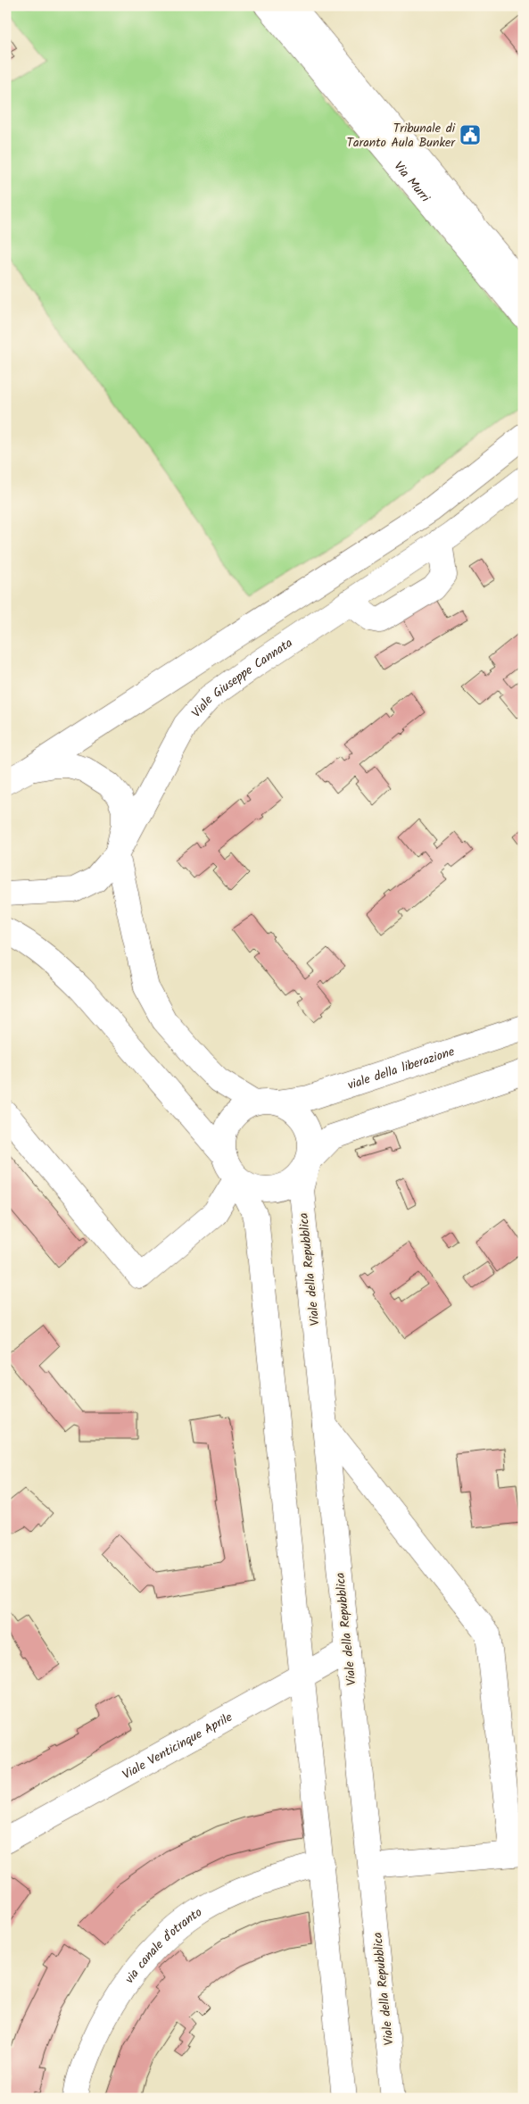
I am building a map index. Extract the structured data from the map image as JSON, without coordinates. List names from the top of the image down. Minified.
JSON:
{"streets":{"street":["Via Murri","Viale Giuseppe Cannata","viale della liberazione","Viale della Repubblica","Viale Venticinque Aprile","via canale d'otranto"]},"crossings":[["viale della liberazione","Viale della Repubblica"],["Viale della Repubblica","Viale Venticinque Aprile"]],"places":{"public building":["Tribunale di Taranto Aula Bunker"]}}
